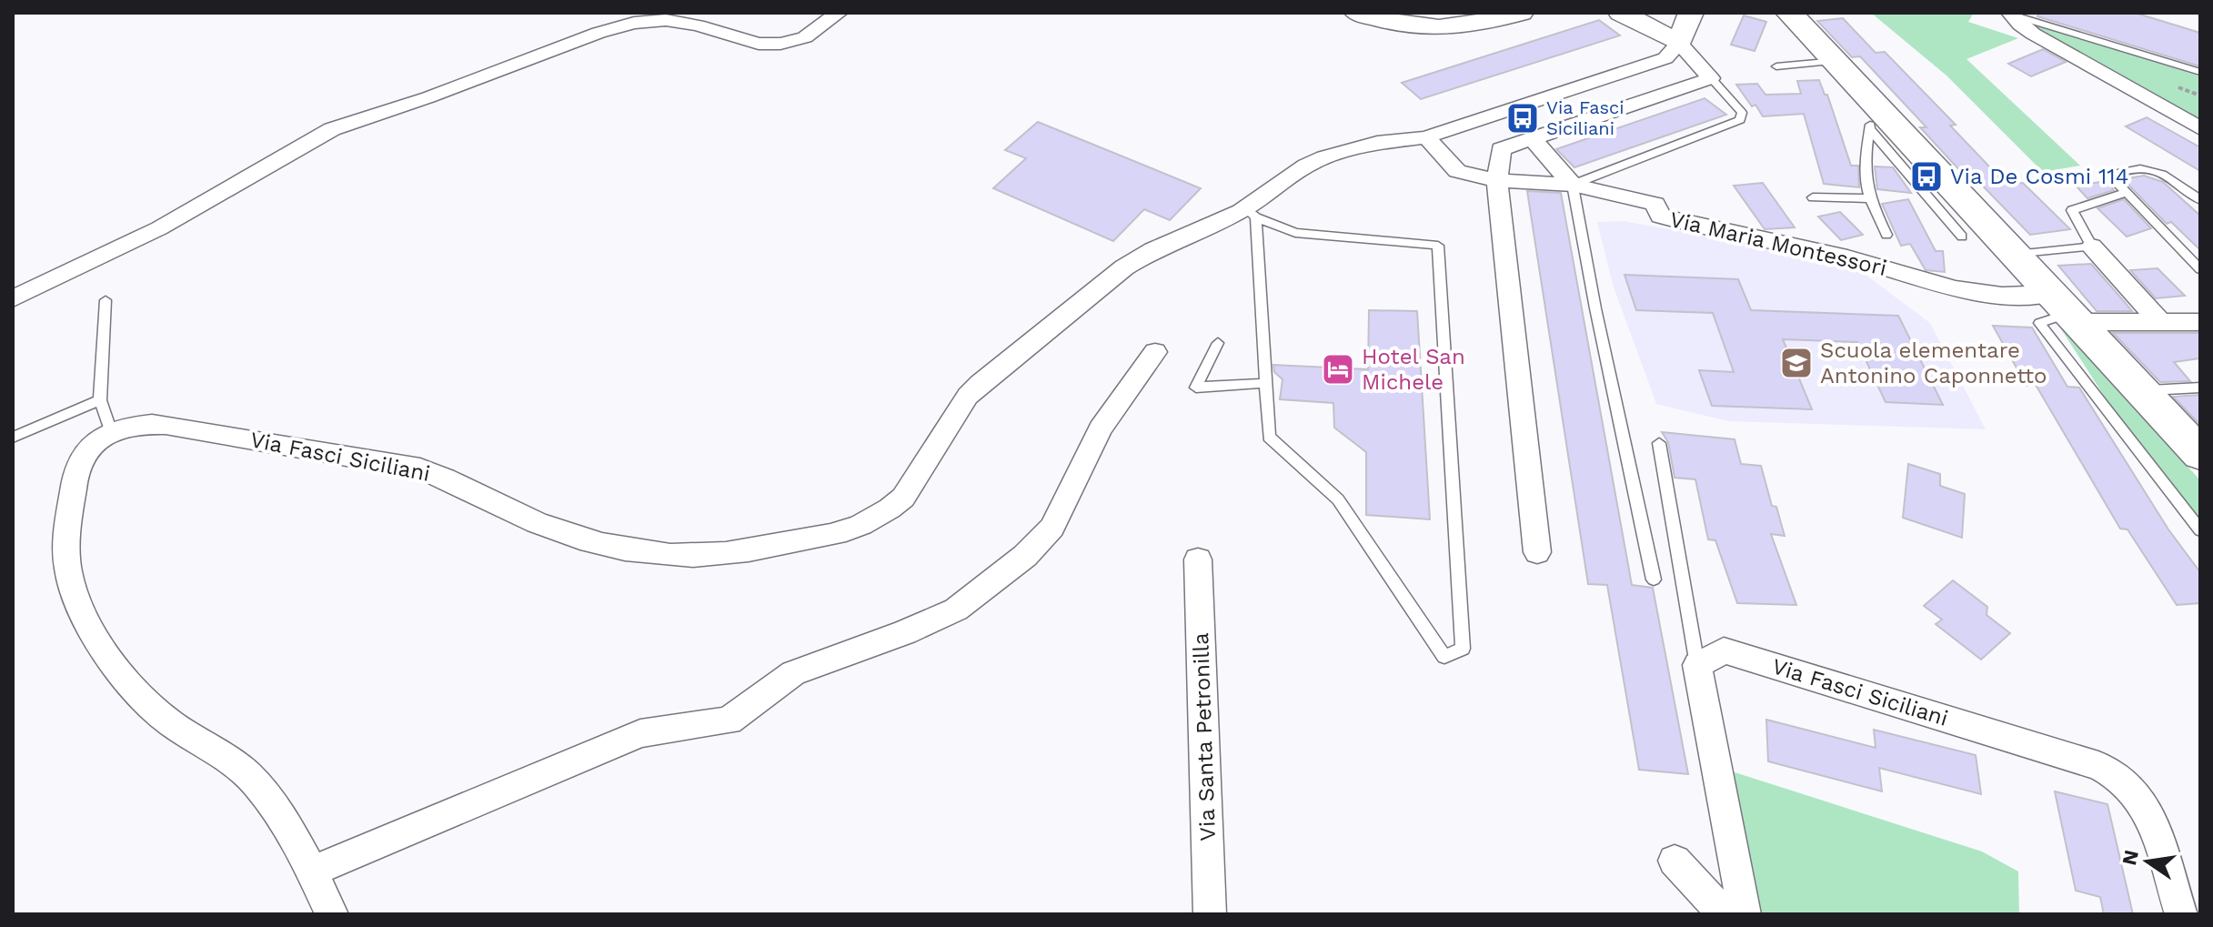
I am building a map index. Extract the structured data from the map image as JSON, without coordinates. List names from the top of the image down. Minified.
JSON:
{"streets":{"street":["Via Maria Montessori","Via Fasci Siciliani","Via Santa Petronilla"]},"places":{"bus stop":["Via Fasci Siciliani","Via De Cosmi 114"],"school or university":["Scuola elementare Antonino Caponnetto"],"hotel":["Hotel San Michele"]},"north":"left"}
